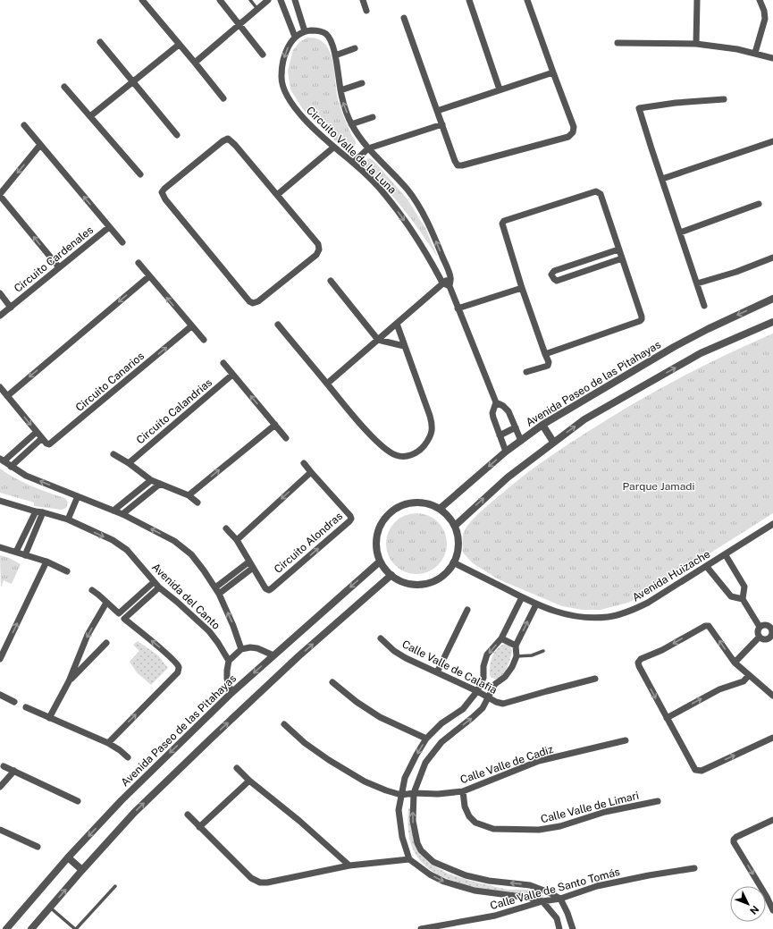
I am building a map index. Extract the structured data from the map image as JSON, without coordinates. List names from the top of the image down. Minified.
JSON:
{"streets":{"street":["Circuito Valle de la Luna","Circuito Cardenales","Circuito Canarios","Avenida Paseo de las Pitahayas","Circuito Calandrias","Circuito Alondras","Avenida Huizache","Avenida del Canto","Calle Valle de Calafia","Calle Valle de Cadiz","Calle Valle de Limari","Calle Valle de Santo Tomás"]},"crossings":[["Avenida Paseo de las Pitahayas","Avenida Huizache"],["Calle Valle de Cadiz","Calle Valle de Limari"]],"one_way":["Circuito Canarios"],"parks":["Parque Jamadi"],"north":"bottom right"}
